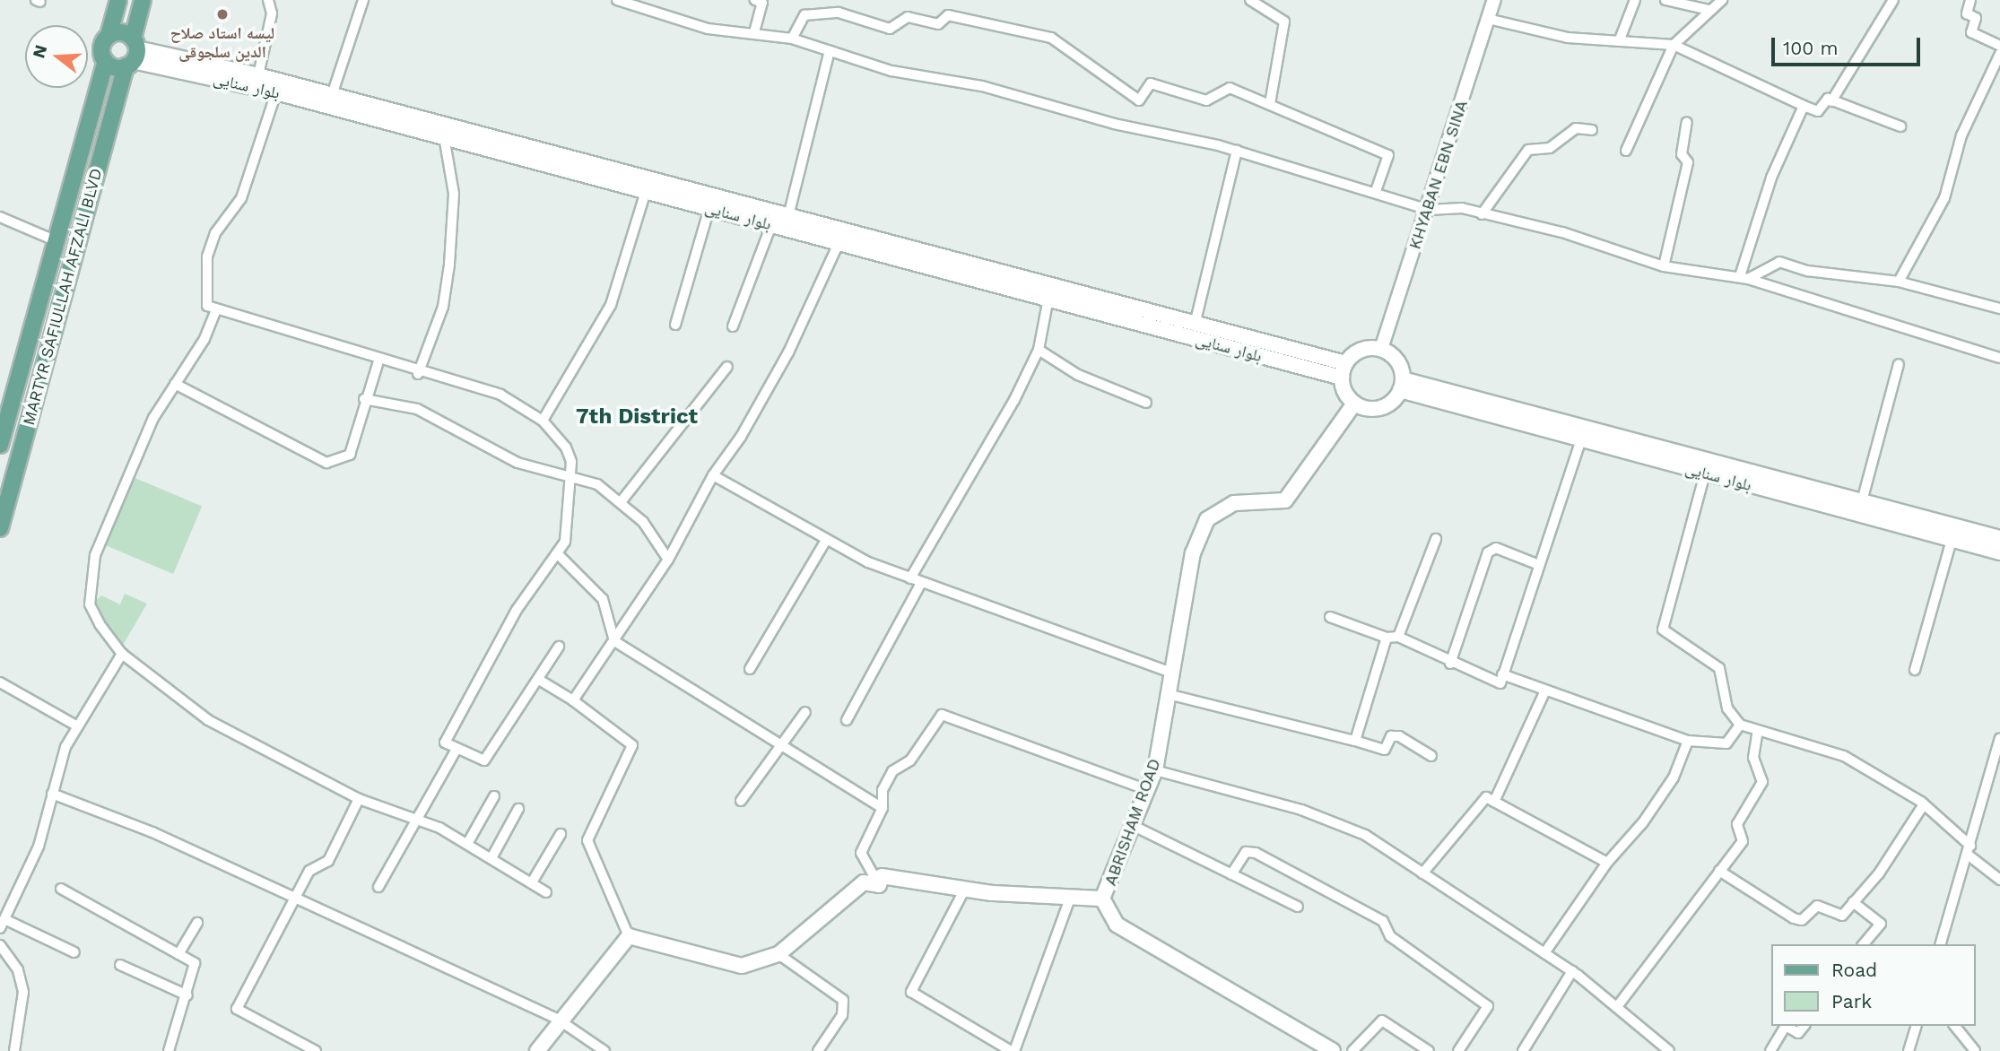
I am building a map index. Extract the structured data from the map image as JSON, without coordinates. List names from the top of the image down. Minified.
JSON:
{"streets":{"main road":["بلوار سنایی","MARTYR SAFIULLAH AFZALI BLVD","ABRISHAM ROAD"],"street":["KHYABAN EBN SINA"]},"crossings":[["بلوار سنایی","KHYABAN EBN SINA"],["بلوار سنایی","MARTYR SAFIULLAH AFZALI BLVD"],["بلوار سنایی","ABRISHAM ROAD"],["KHYABAN EBN SINA","ABRISHAM ROAD"]],"districts":["7th District"],"places":["لیسه استاد صلاح الدین سلجوقی"],"legend":["Road","Park"],"scale_bar":"100 m","north":"left"}
